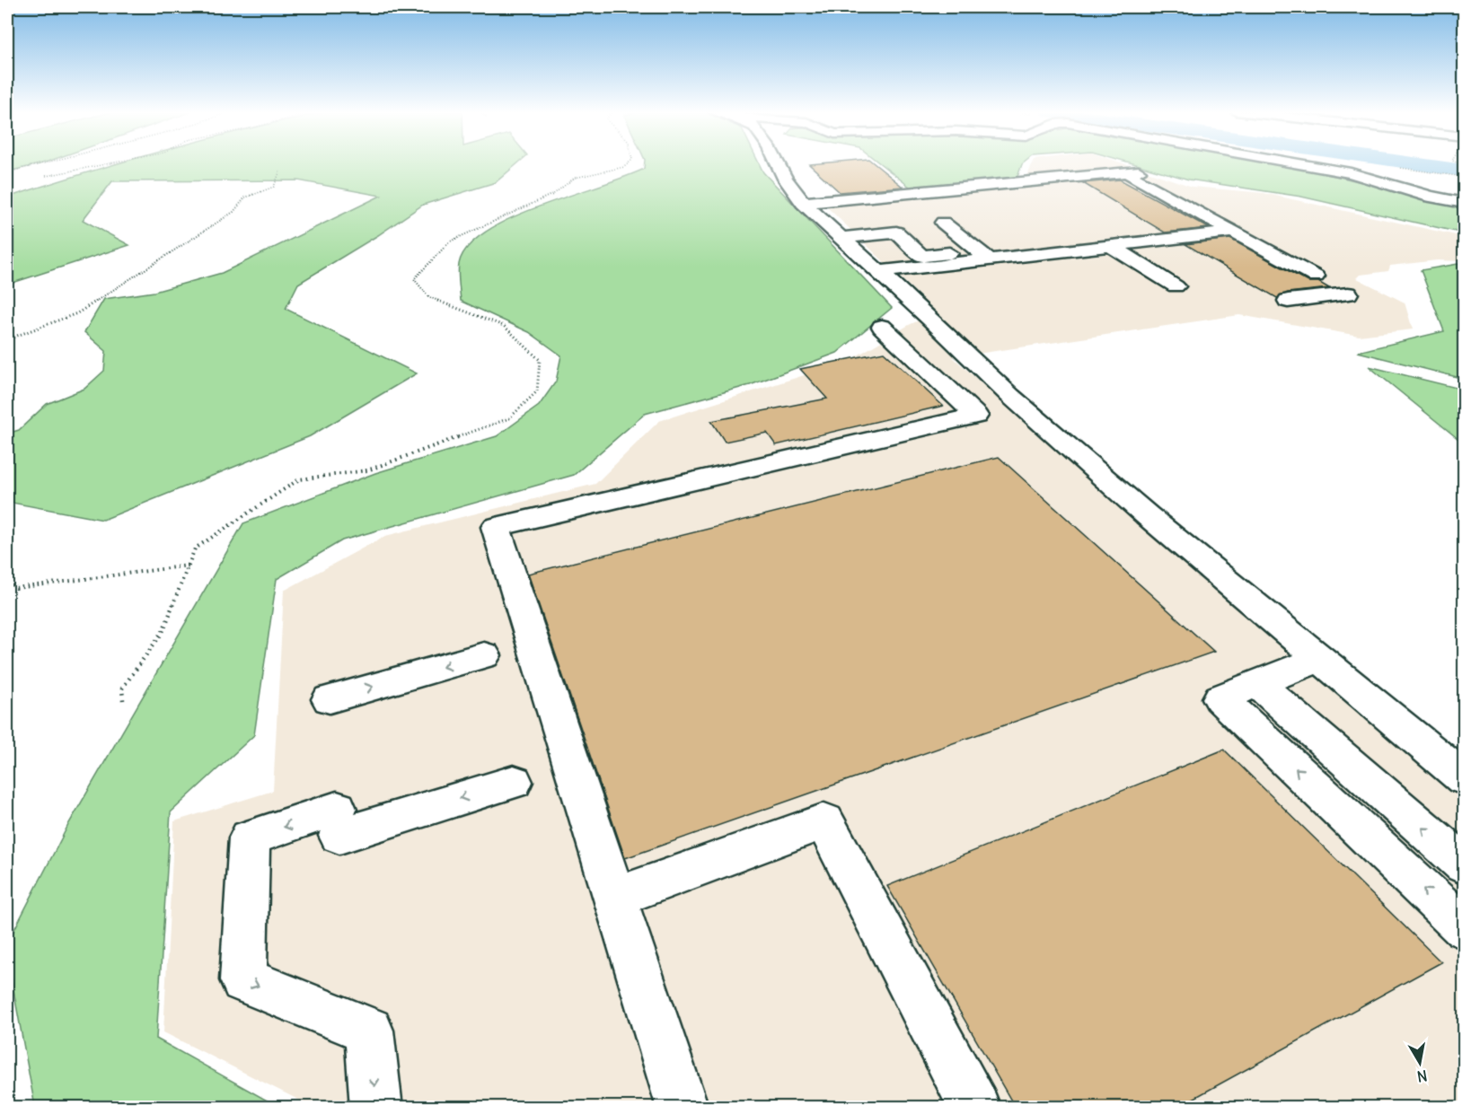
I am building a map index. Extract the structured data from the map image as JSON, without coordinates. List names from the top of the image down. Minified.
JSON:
{"north":"bottom"}
